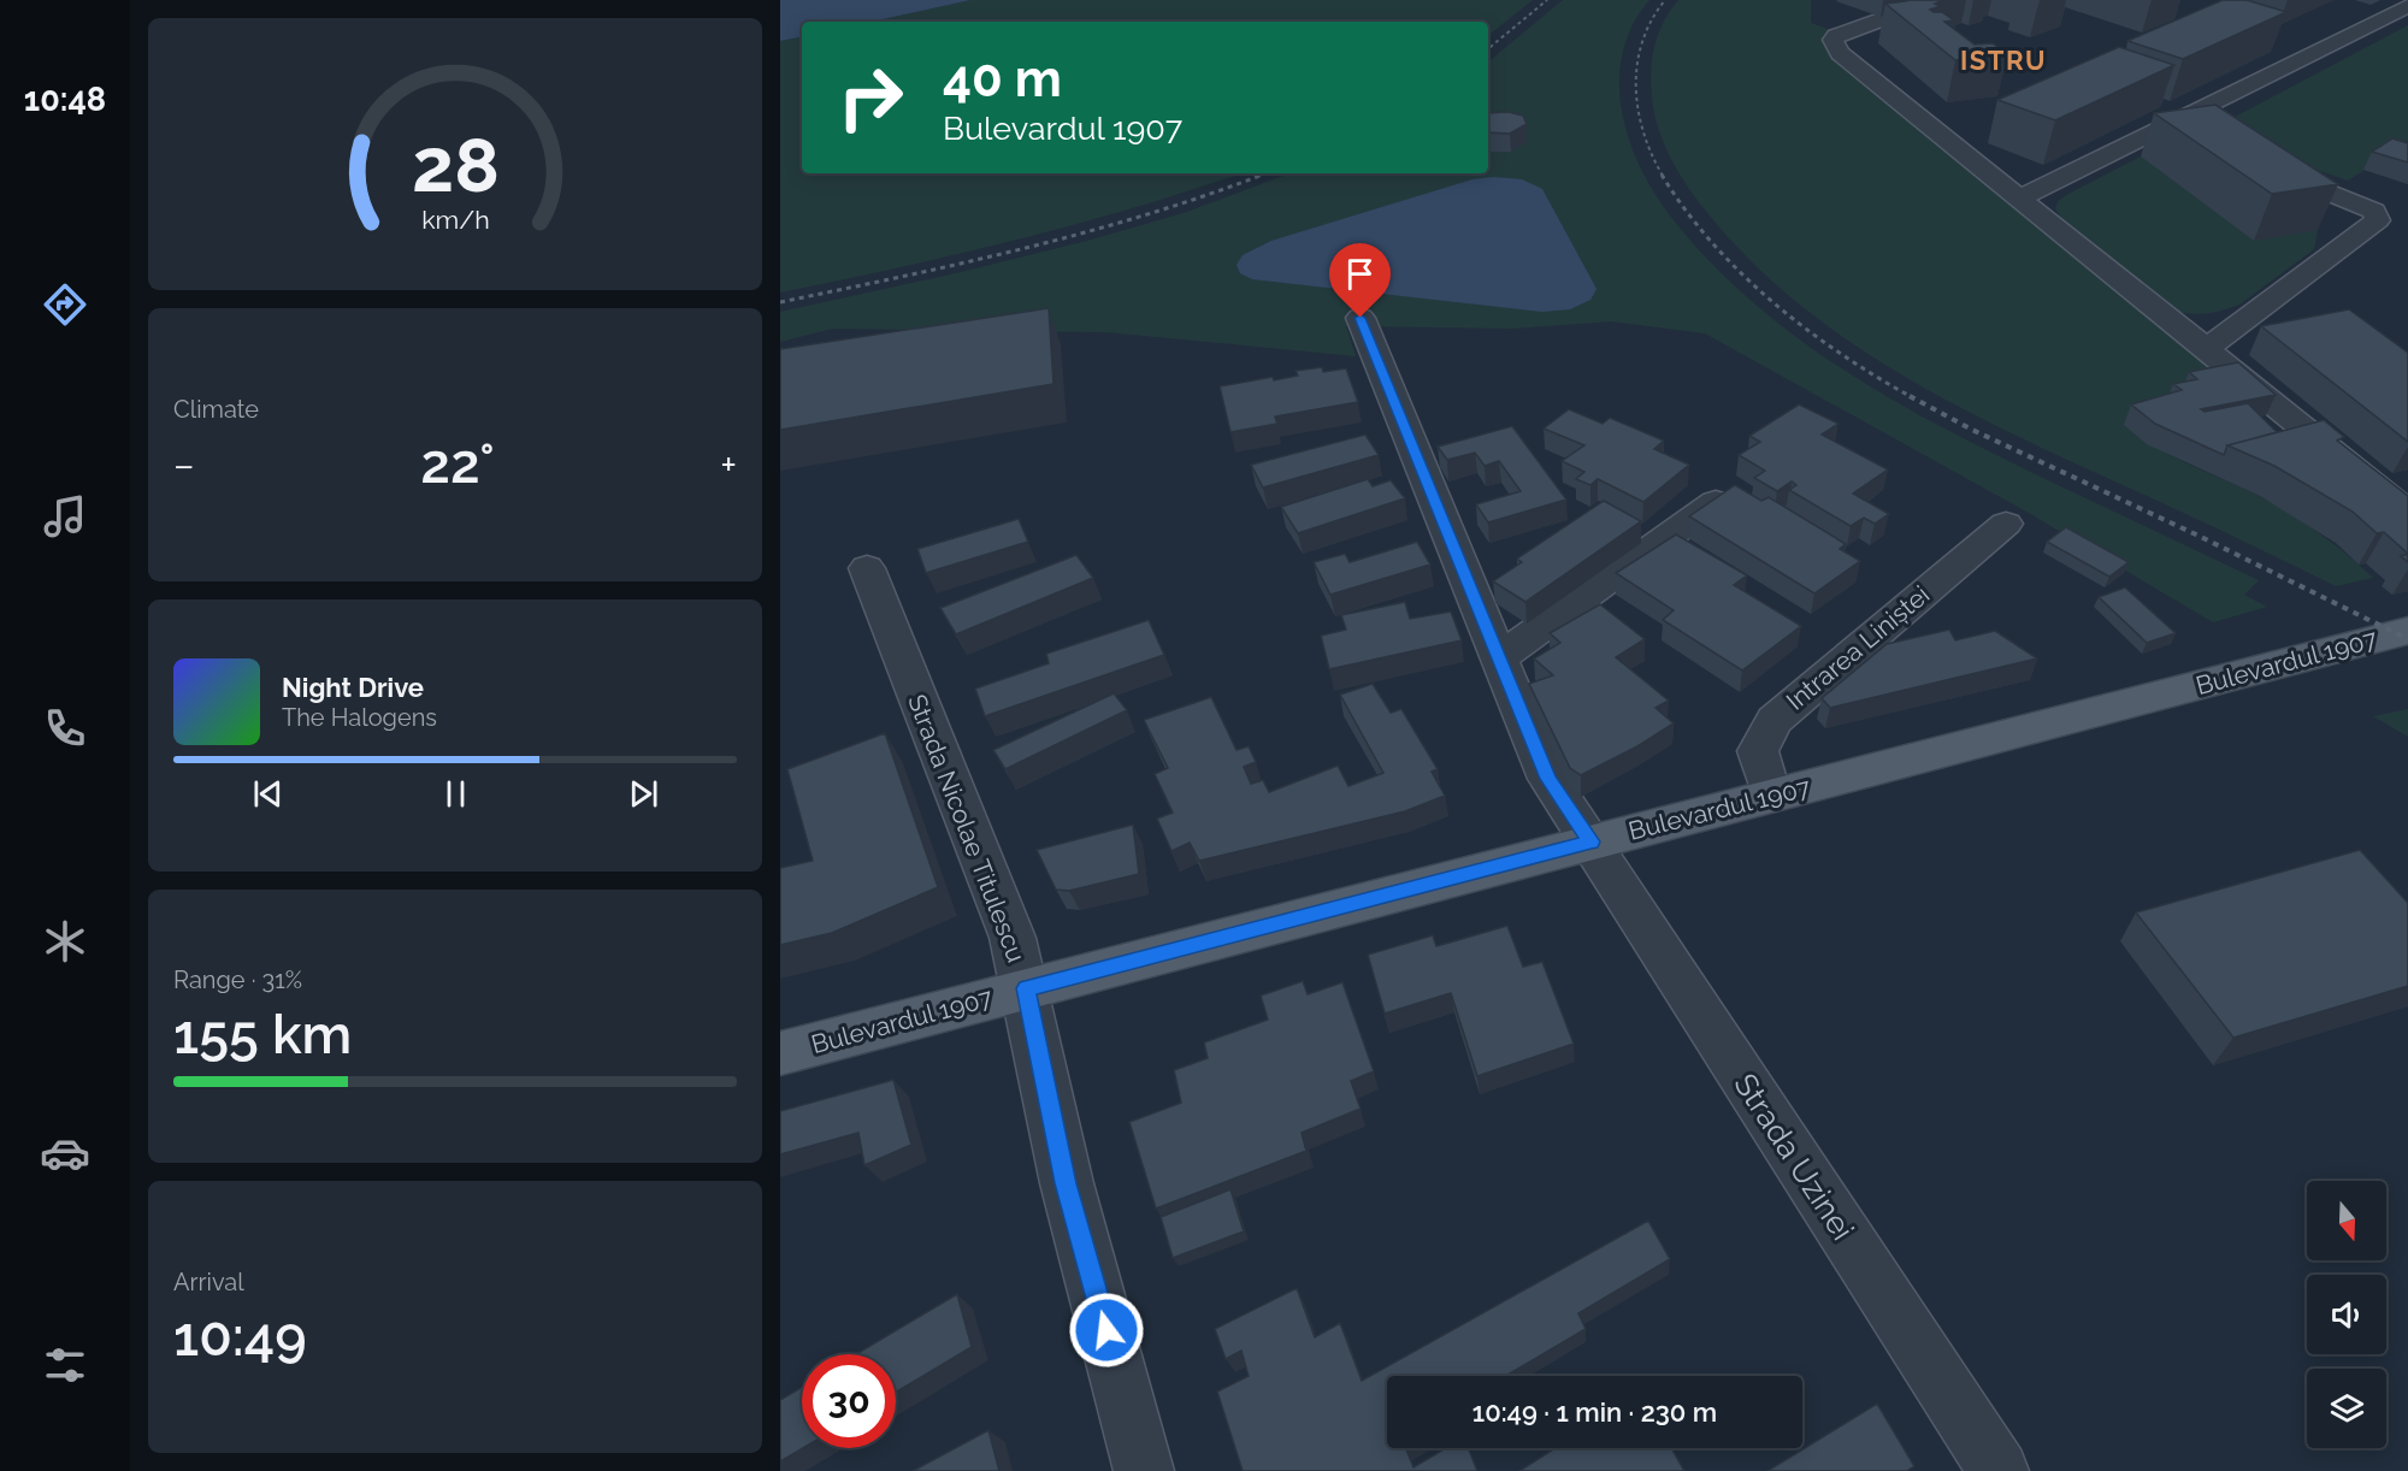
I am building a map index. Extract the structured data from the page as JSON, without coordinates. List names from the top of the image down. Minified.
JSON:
{"streets":{"main road":["Bulevardul 1907"],"street":["Intrarea Liniștei","Strada Nicolae Titulescu","Strada Uzinei"]},"crossings":[["Intrarea Liniștei","Bulevardul 1907"],["Bulevardul 1907","Strada Nicolae Titulescu"],["Bulevardul 1907","Strada Uzinei"]],"districts":["ISTRU"],"north":"bottom","page":{"tabs":"10:48","turn":["40 m","Bulevardul 1907"],"tile":["Climate",["Range · 31%","155 km"],["Arrival","10:49"]],"heat":["−","22°","+"],"song":["Night Drive","The Halogens"],"limit":"30","trip":"10:49 · 1 min · 230 m","gauge":["28","km/h"]}}
